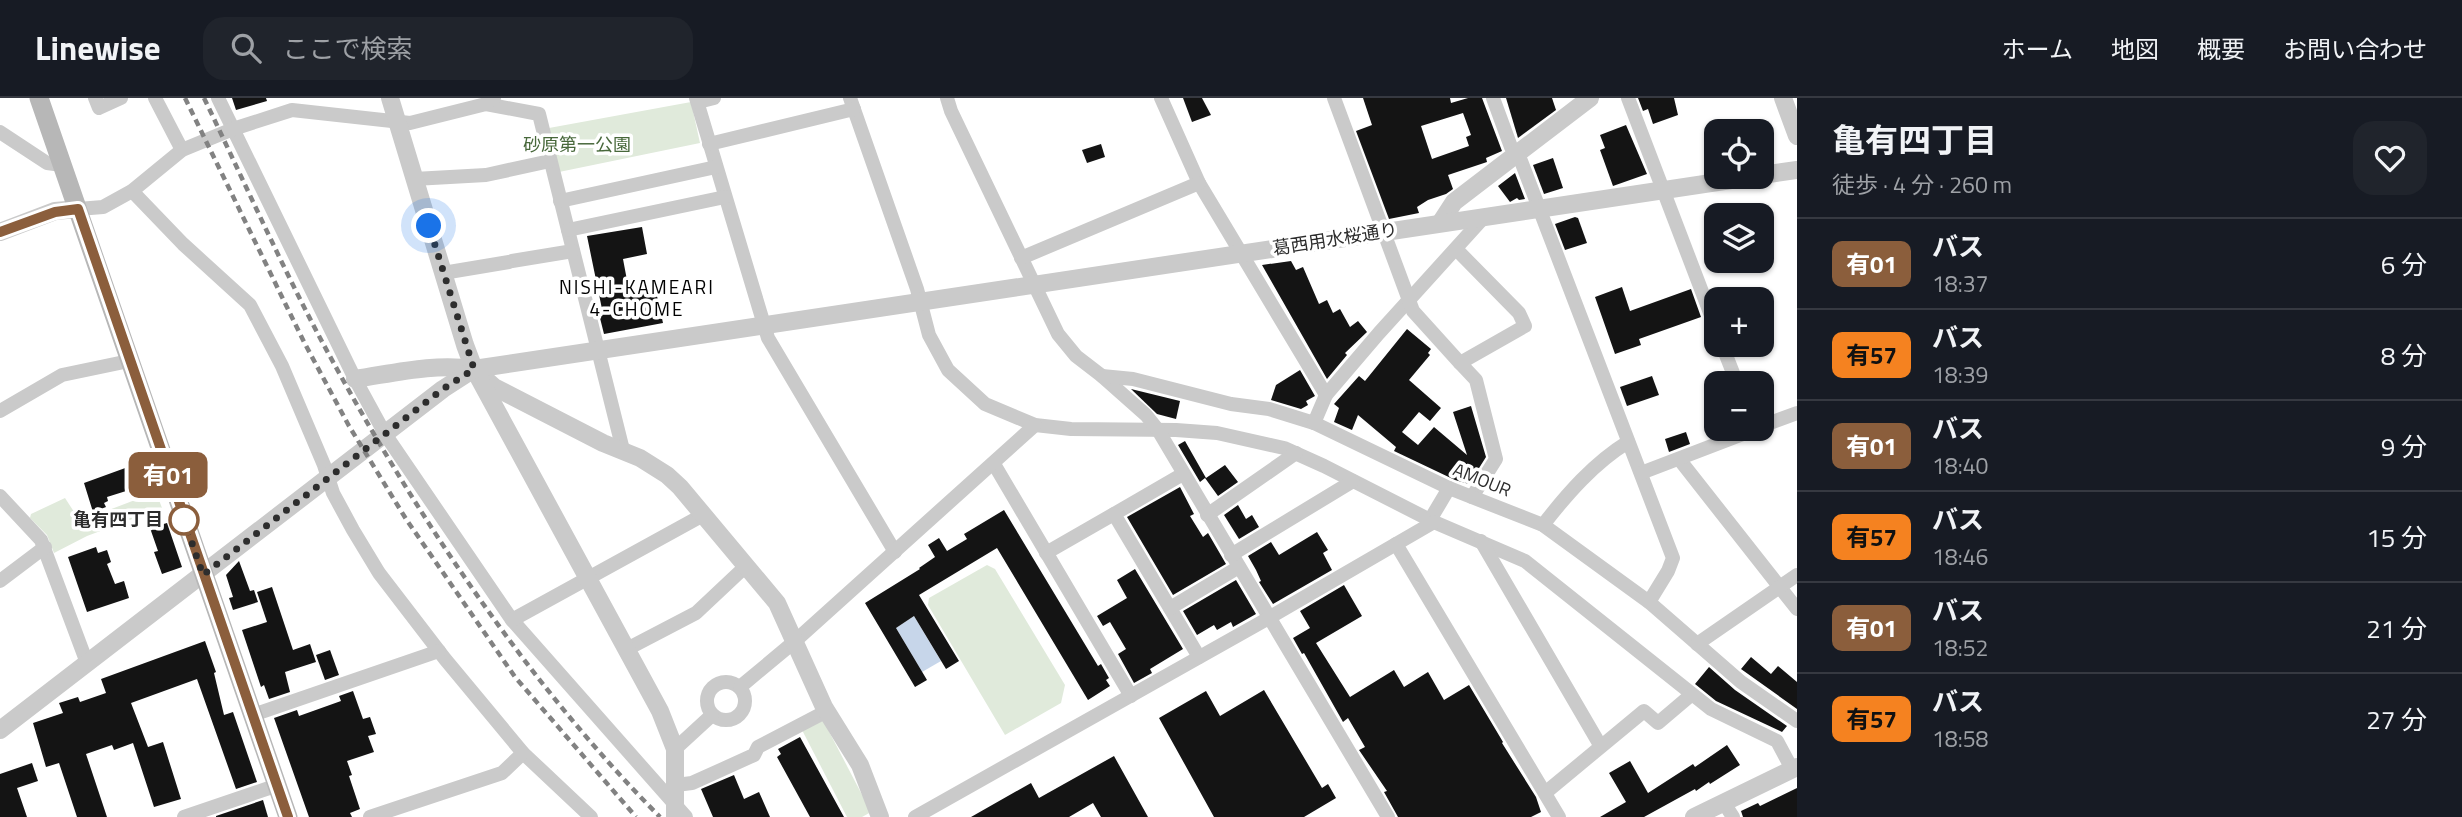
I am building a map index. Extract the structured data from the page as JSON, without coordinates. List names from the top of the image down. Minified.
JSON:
{"streets":{"street":["葛西用水桜通り","AMOUR"]},"districts":["NISHI-KAMEARI 4-CHOME"],"parks":["砂原第一公園"],"places":["亀有四丁目"],"lines":["bus line 有01"],"page":{"header":"Linewise","search":"ここで検索","nav":["ホーム","地図","概要","お問い合わせ"],"on_map":"有01","heading":["亀有四丁目","徒歩 · 4 分 · 260 m"],"map_buttons":["+","−"],"list":[{"mark":"有01","name":"バス","note":"18:37","value":"6 分"},{"mark":"有57","name":"バス","note":"18:39","value":"8 分"},{"mark":"有01","name":"バス","note":"18:40","value":"9 分"},{"mark":"有57","name":"バス","note":"18:46","value":"15 分"},{"mark":"有01","name":"バス","note":"18:52","value":"21 分"},{"mark":"有57","name":"バス","note":"18:58","value":"27 分"}]}}
